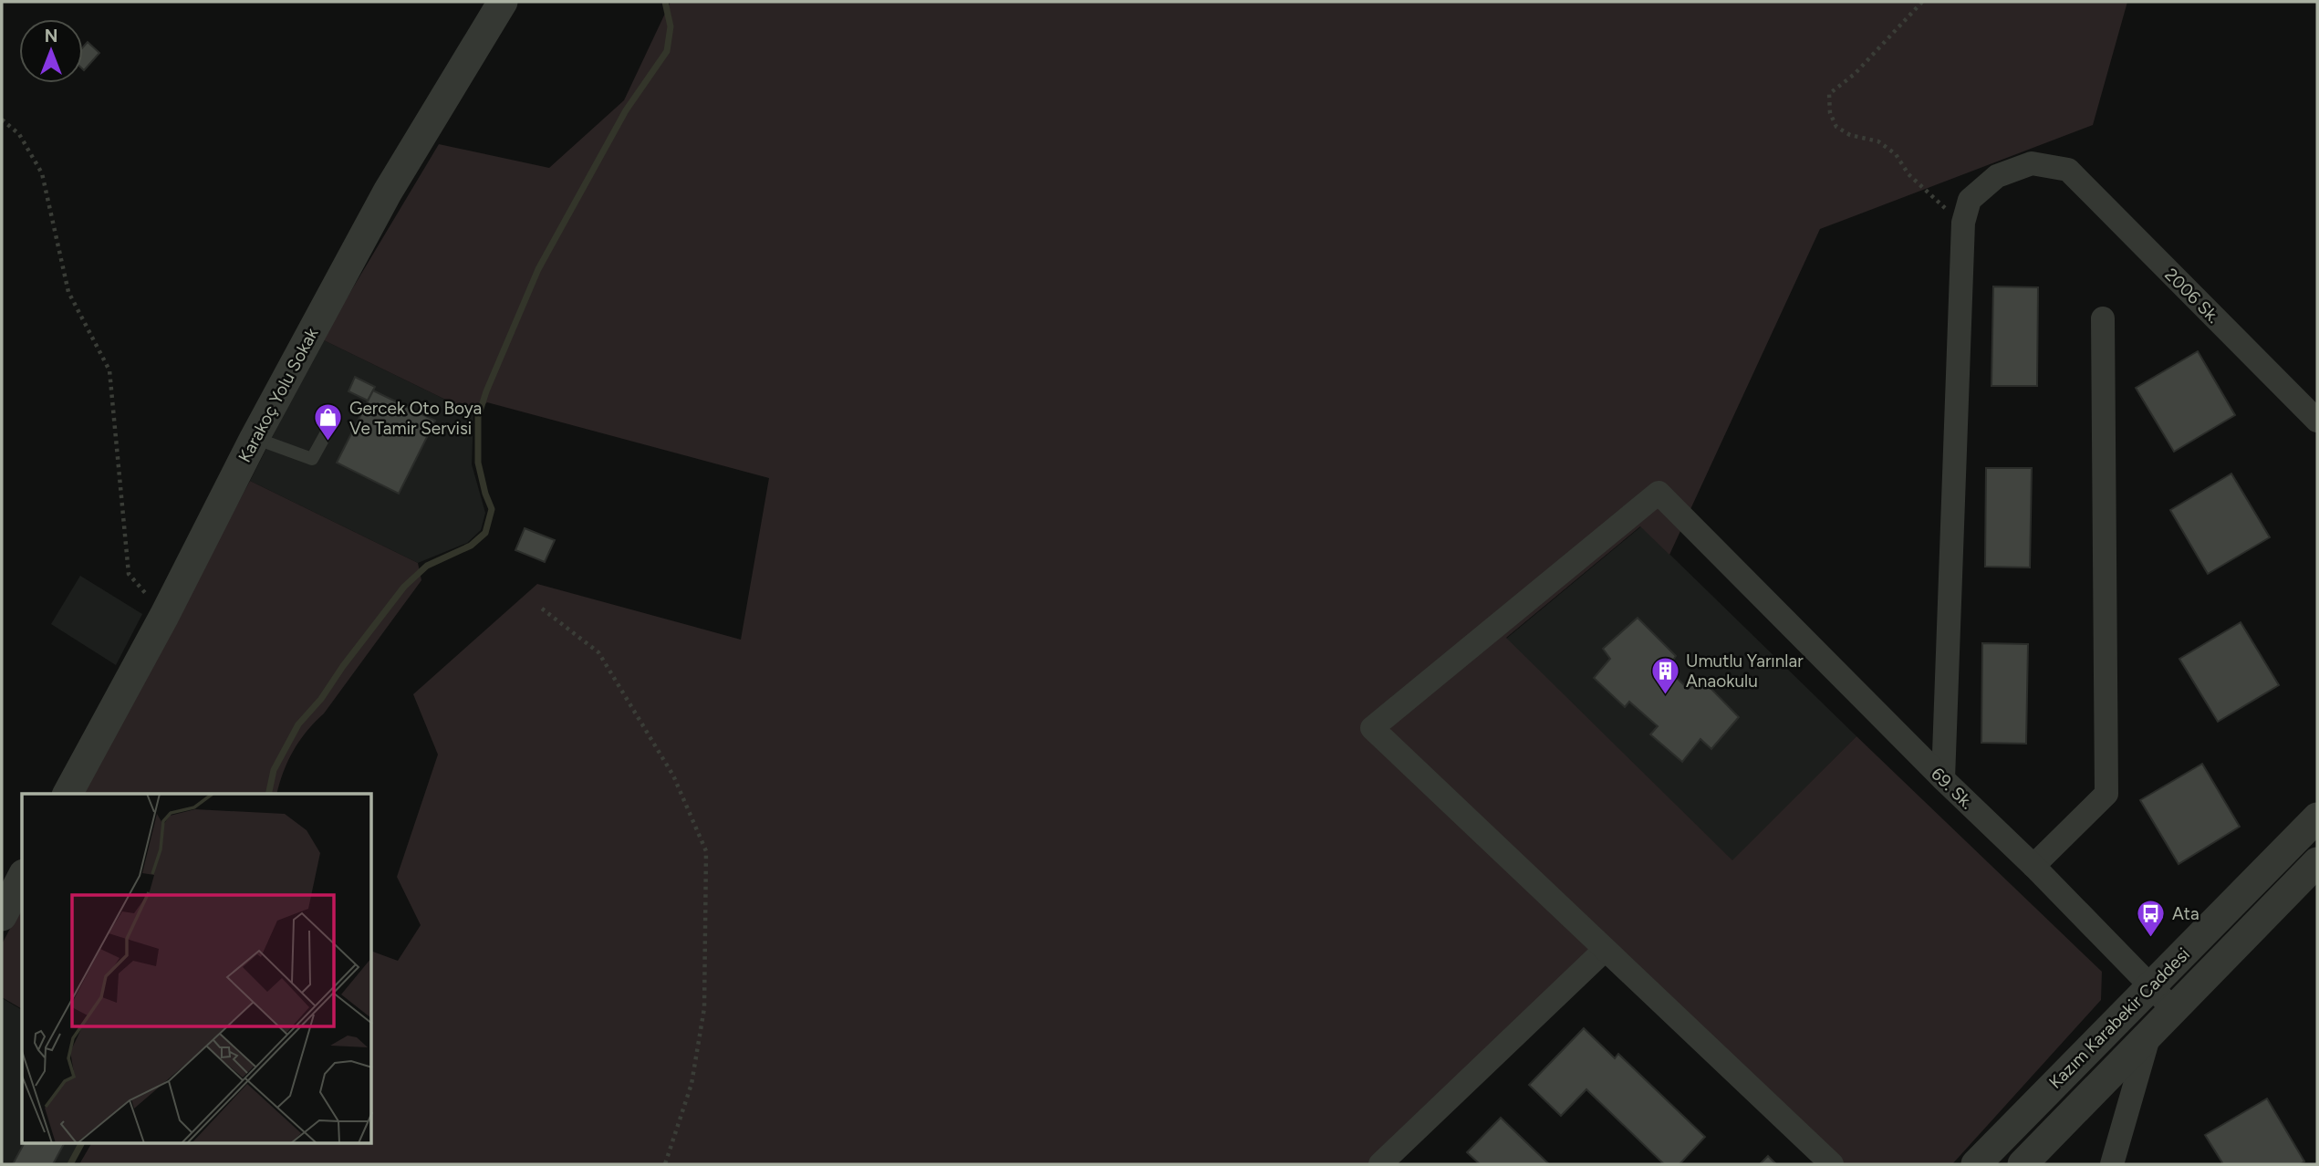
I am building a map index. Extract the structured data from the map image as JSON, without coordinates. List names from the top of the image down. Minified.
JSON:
{"streets":{"street":["2006 Sk.","Karakoç Yolu Sokak","69. Sk.","Kazım Karabekir Caddesi"]},"crossings":[["69. Sk.","Kazım Karabekir Caddesi"]],"places":{"shop":["Gercek Oto Boya Ve Tamir Servisi"],"building":["Umutlu Yarınlar Anaokulu"],"bus stop":["Ata"]},"north":"top"}
